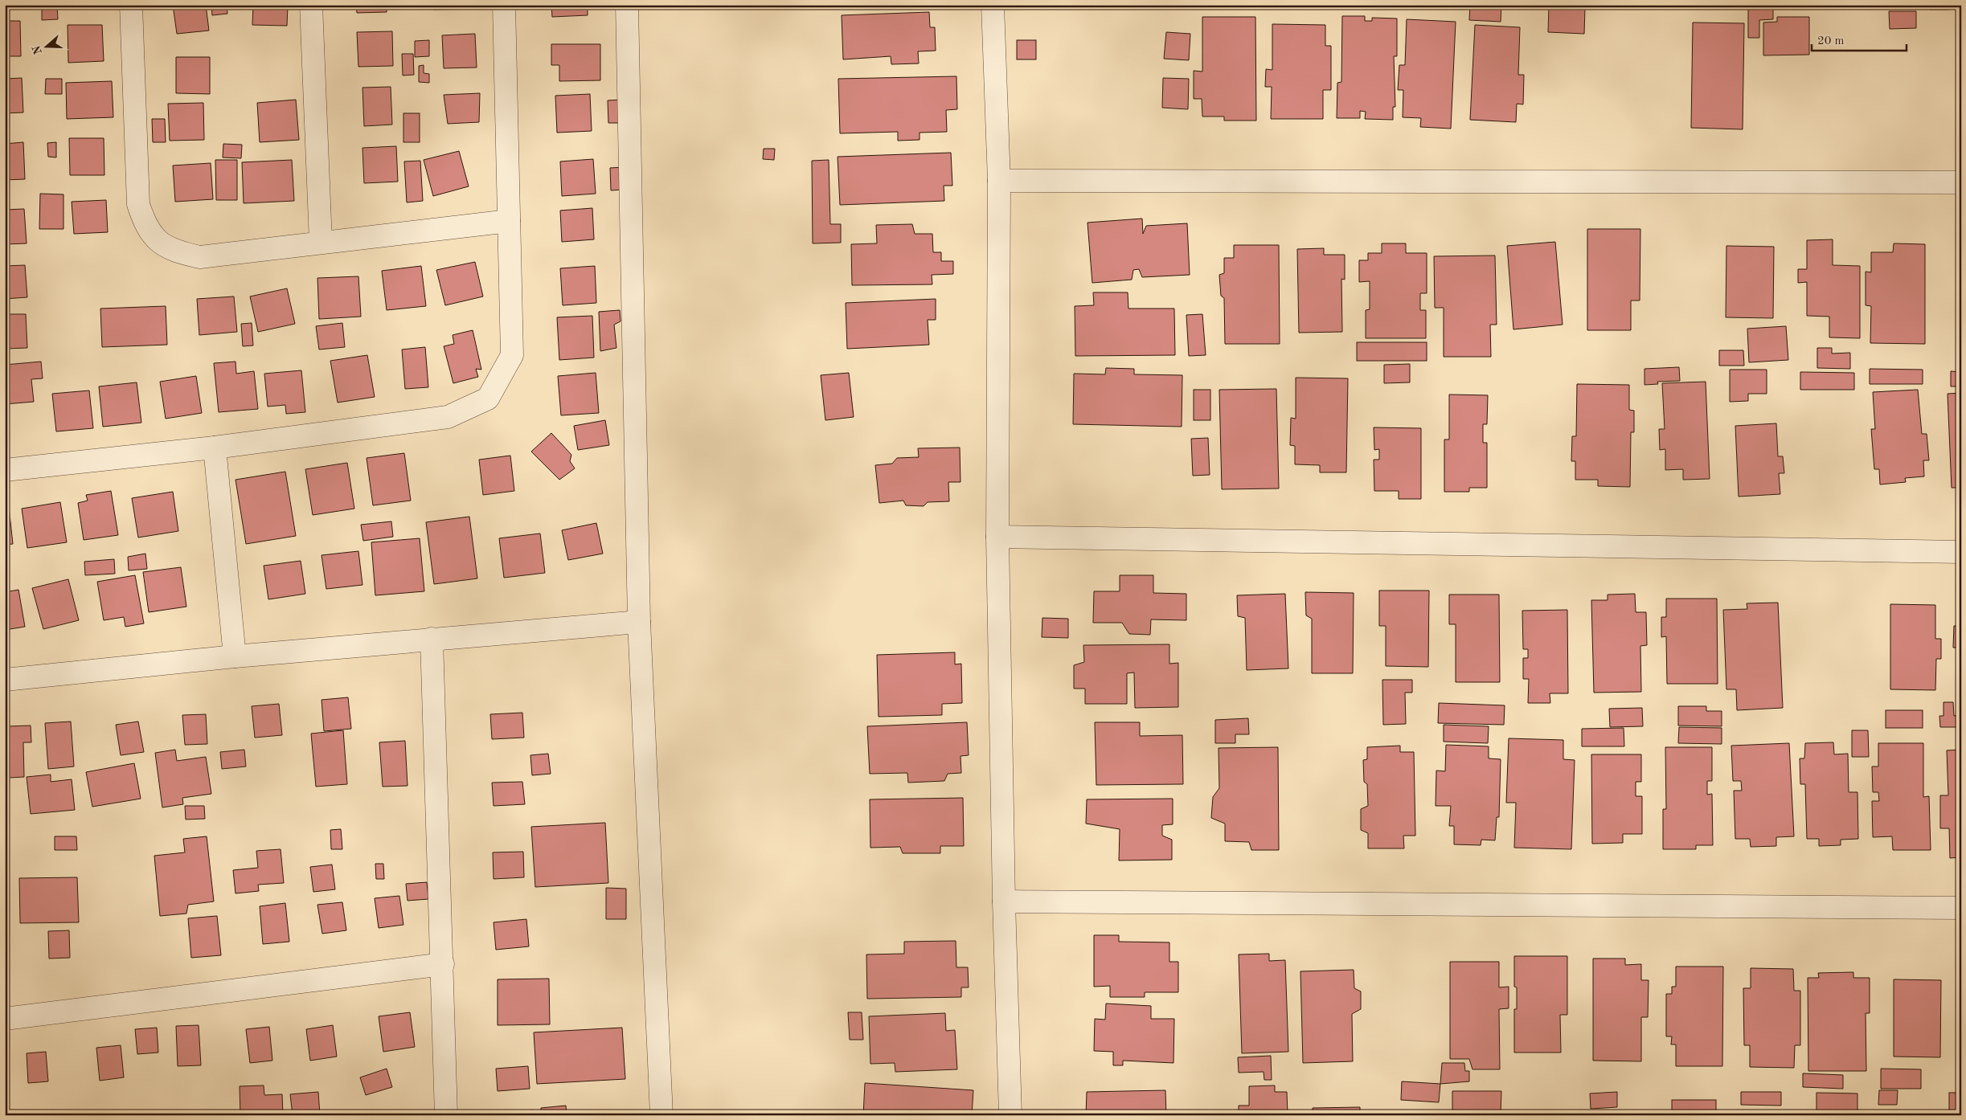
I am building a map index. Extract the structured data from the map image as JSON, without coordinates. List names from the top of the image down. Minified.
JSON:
{"scale_bar":"20 m","north":"left"}
